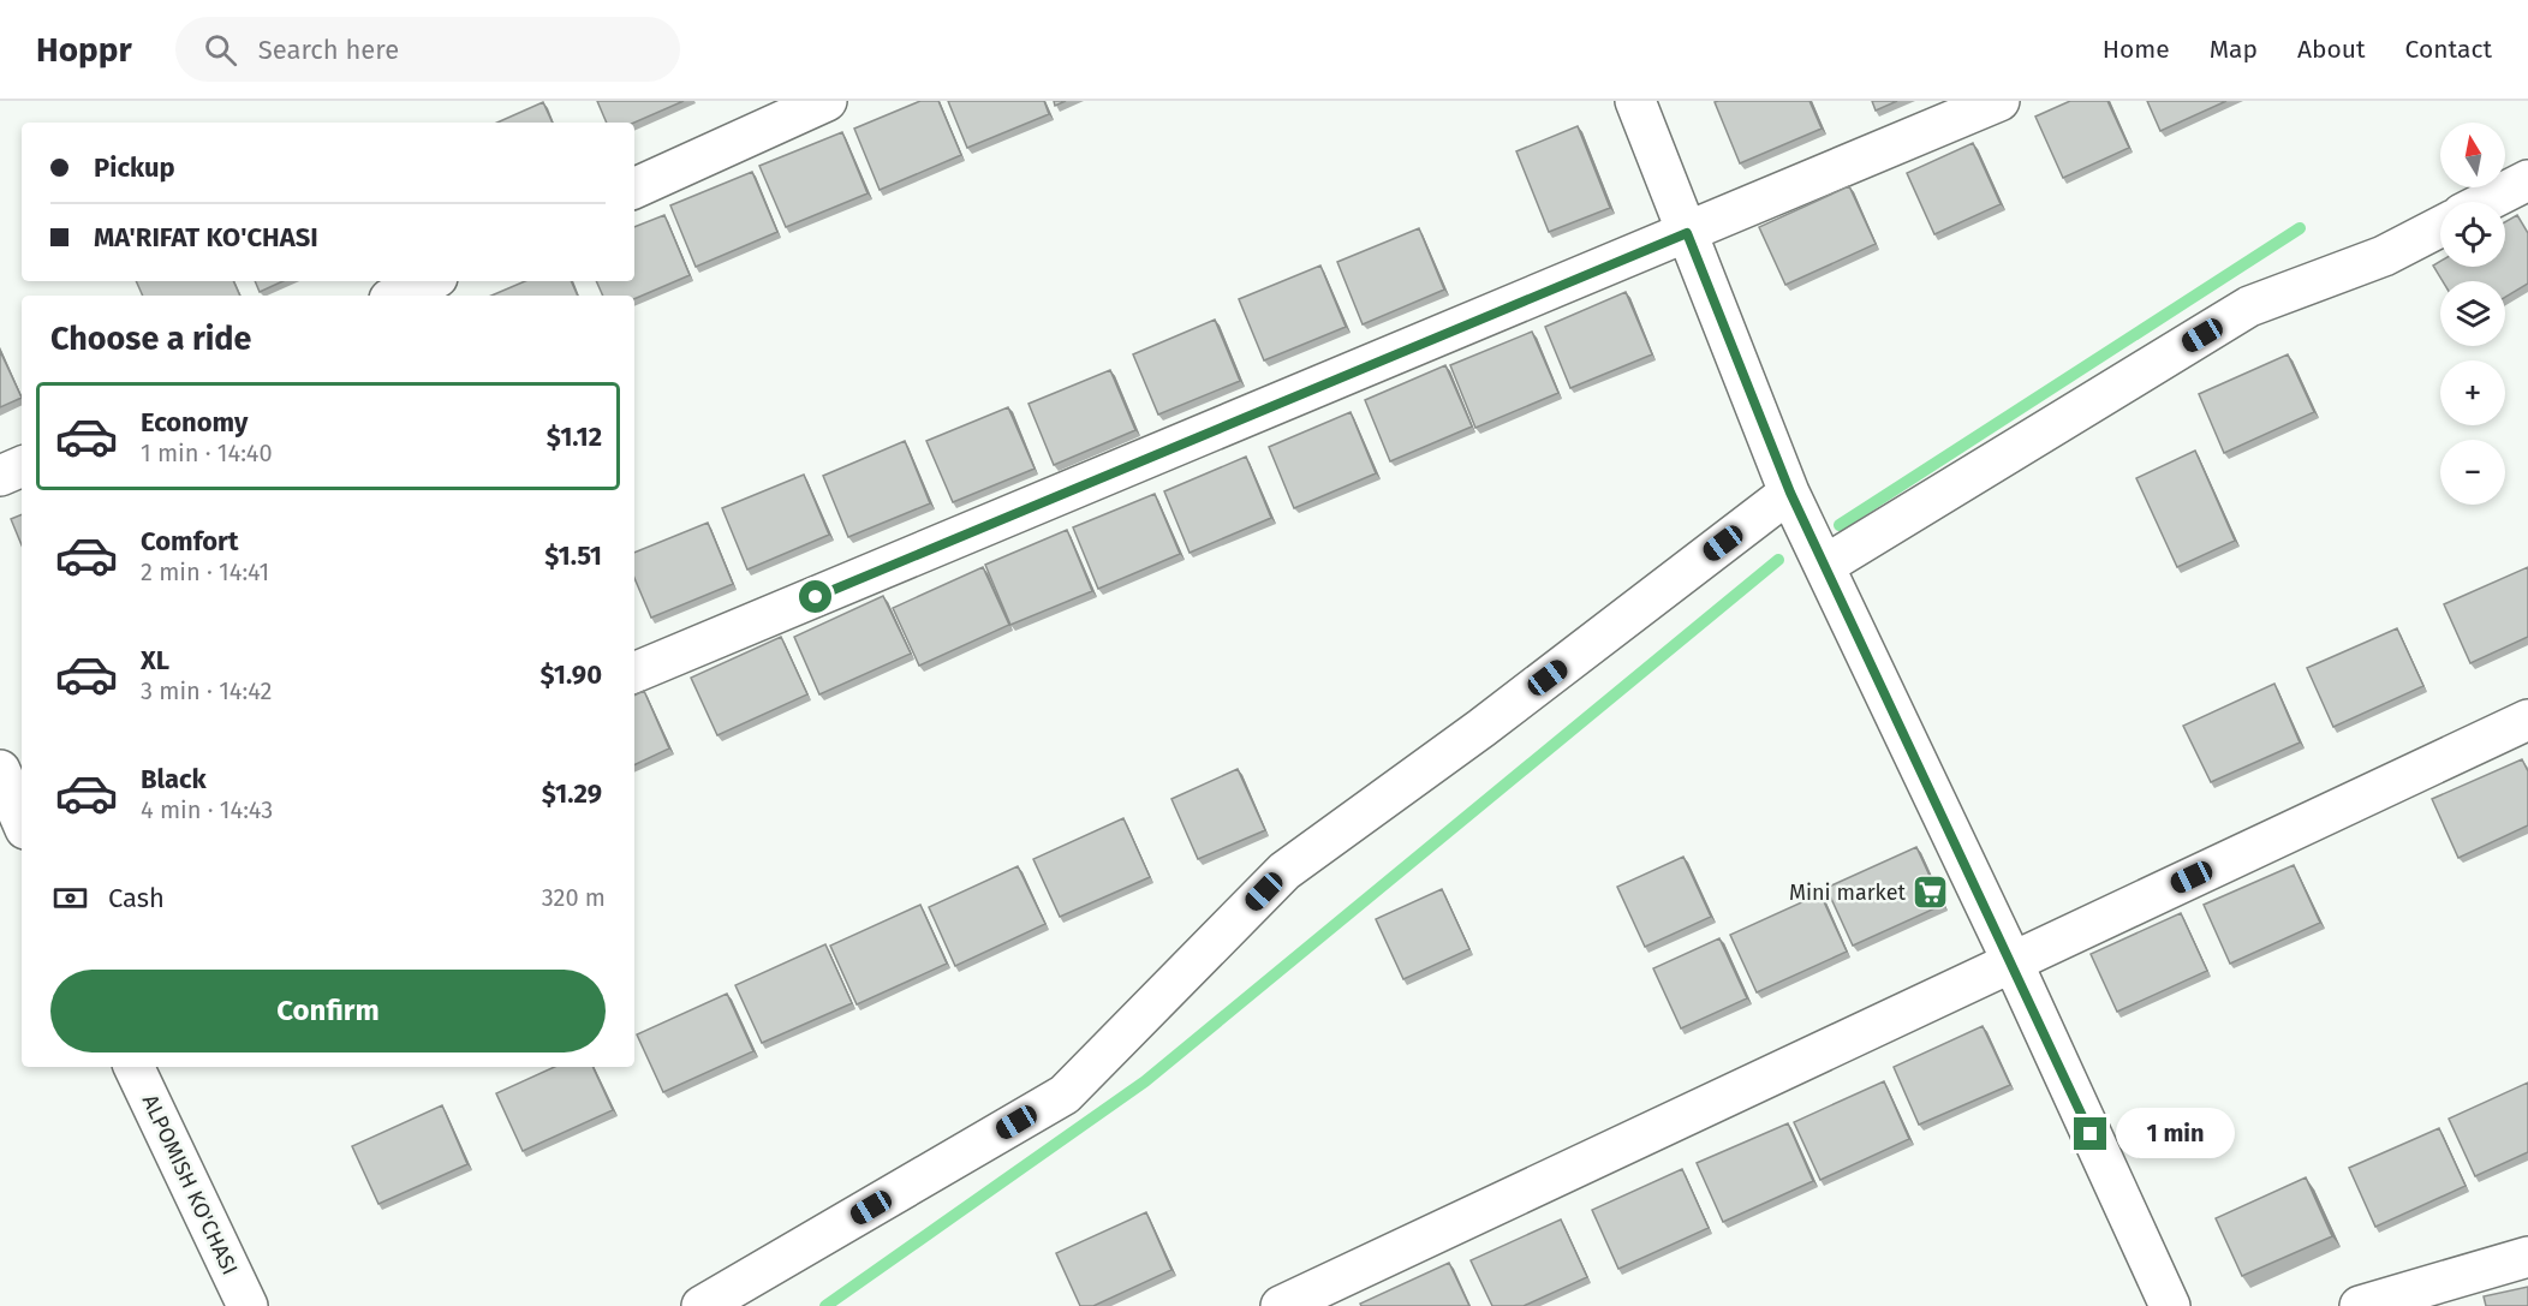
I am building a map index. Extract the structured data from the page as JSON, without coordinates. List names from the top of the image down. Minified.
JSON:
{"streets":{"street":["ALPOMISH KO'CHASI"]},"places":{"supermarket":["Mini market"]},"north":"top","page":{"header":"Hoppr","search":"Search here","nav":["Home","Map","About","Contact"],"map_buttons":["+","−"],"banner":["Pickup","MA'RIFAT KO'CHASI"],"heading":"Choose a ride","list":[{"name":"Economy","note":"1 min · 14:40","value":"$1.12"},{"name":"Comfort","note":"2 min · 14:41","value":"$1.51"},{"name":"XL","note":"3 min · 14:42","value":"$1.90"},{"name":"Black","note":"4 min · 14:43","value":"$1.29"}],"pay":["Cash","320 m"],"buttons":"Confirm","bubble":"1 min"}}
